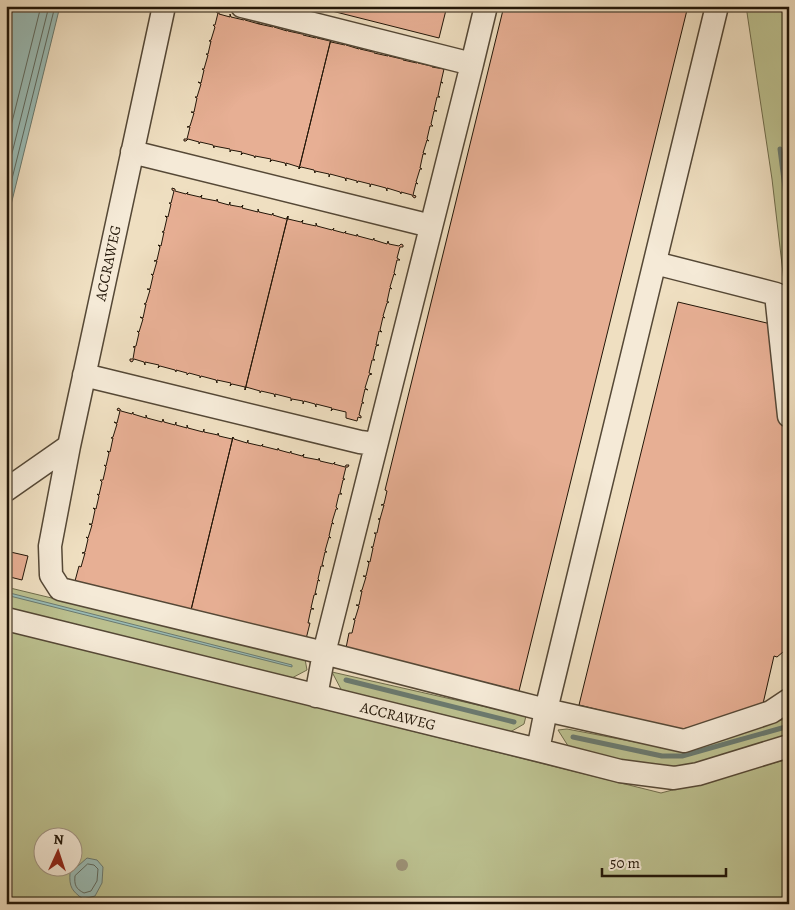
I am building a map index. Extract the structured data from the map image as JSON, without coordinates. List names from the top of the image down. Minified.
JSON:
{"streets":{"street":["ACCRAWEG"]},"scale_bar":"50 m","north":"top"}
